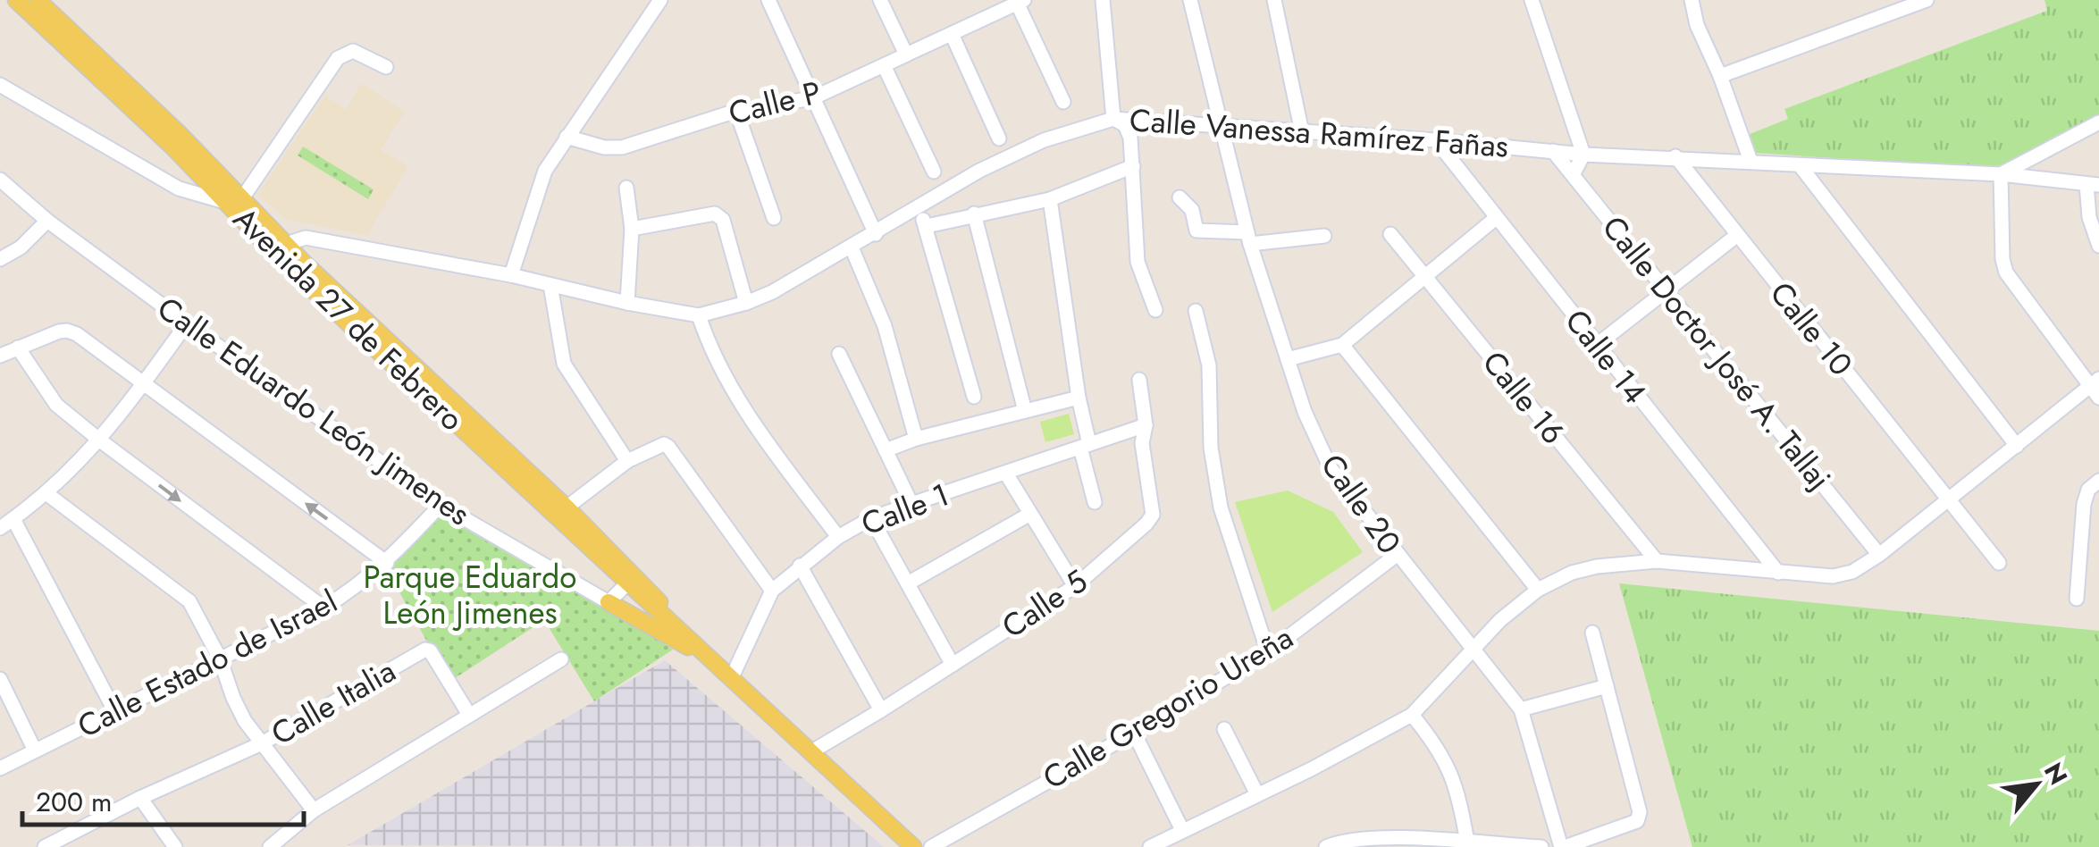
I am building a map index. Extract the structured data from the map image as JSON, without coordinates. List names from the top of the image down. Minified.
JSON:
{"streets":{"main road":["Avenida 27 de Febrero"],"street":["Calle P","Calle Vanessa Ramírez Fañas","Calle 10","Calle Doctor José A. Tallaj","Calle 14","Calle 16","Calle Eduardo León Jimenes","Calle 20","Calle 1","Calle 5","Calle Estado de Israel","Calle Italia","Calle Gregorio Ureña"]},"crossings":[["Calle Vanessa Ramírez Fañas","Avenida 27 de Febrero"],["Calle Vanessa Ramírez Fañas","Calle 10"],["Calle Vanessa Ramírez Fañas","Calle Doctor José A. Tallaj"],["Calle Vanessa Ramírez Fañas","Calle 14"],["Calle Vanessa Ramírez Fañas","Calle 20"],["Avenida 27 de Febrero","Calle 1"],["Avenida 27 de Febrero","Calle 5"],["Calle Eduardo León Jimenes","Calle Estado de Israel"],["Calle 20","Calle Gregorio Ureña"],["Calle 1","Calle 5"]],"parks":["Parque Eduardo León Jimenes"],"scale_bar":"200 m","north":"top right"}
